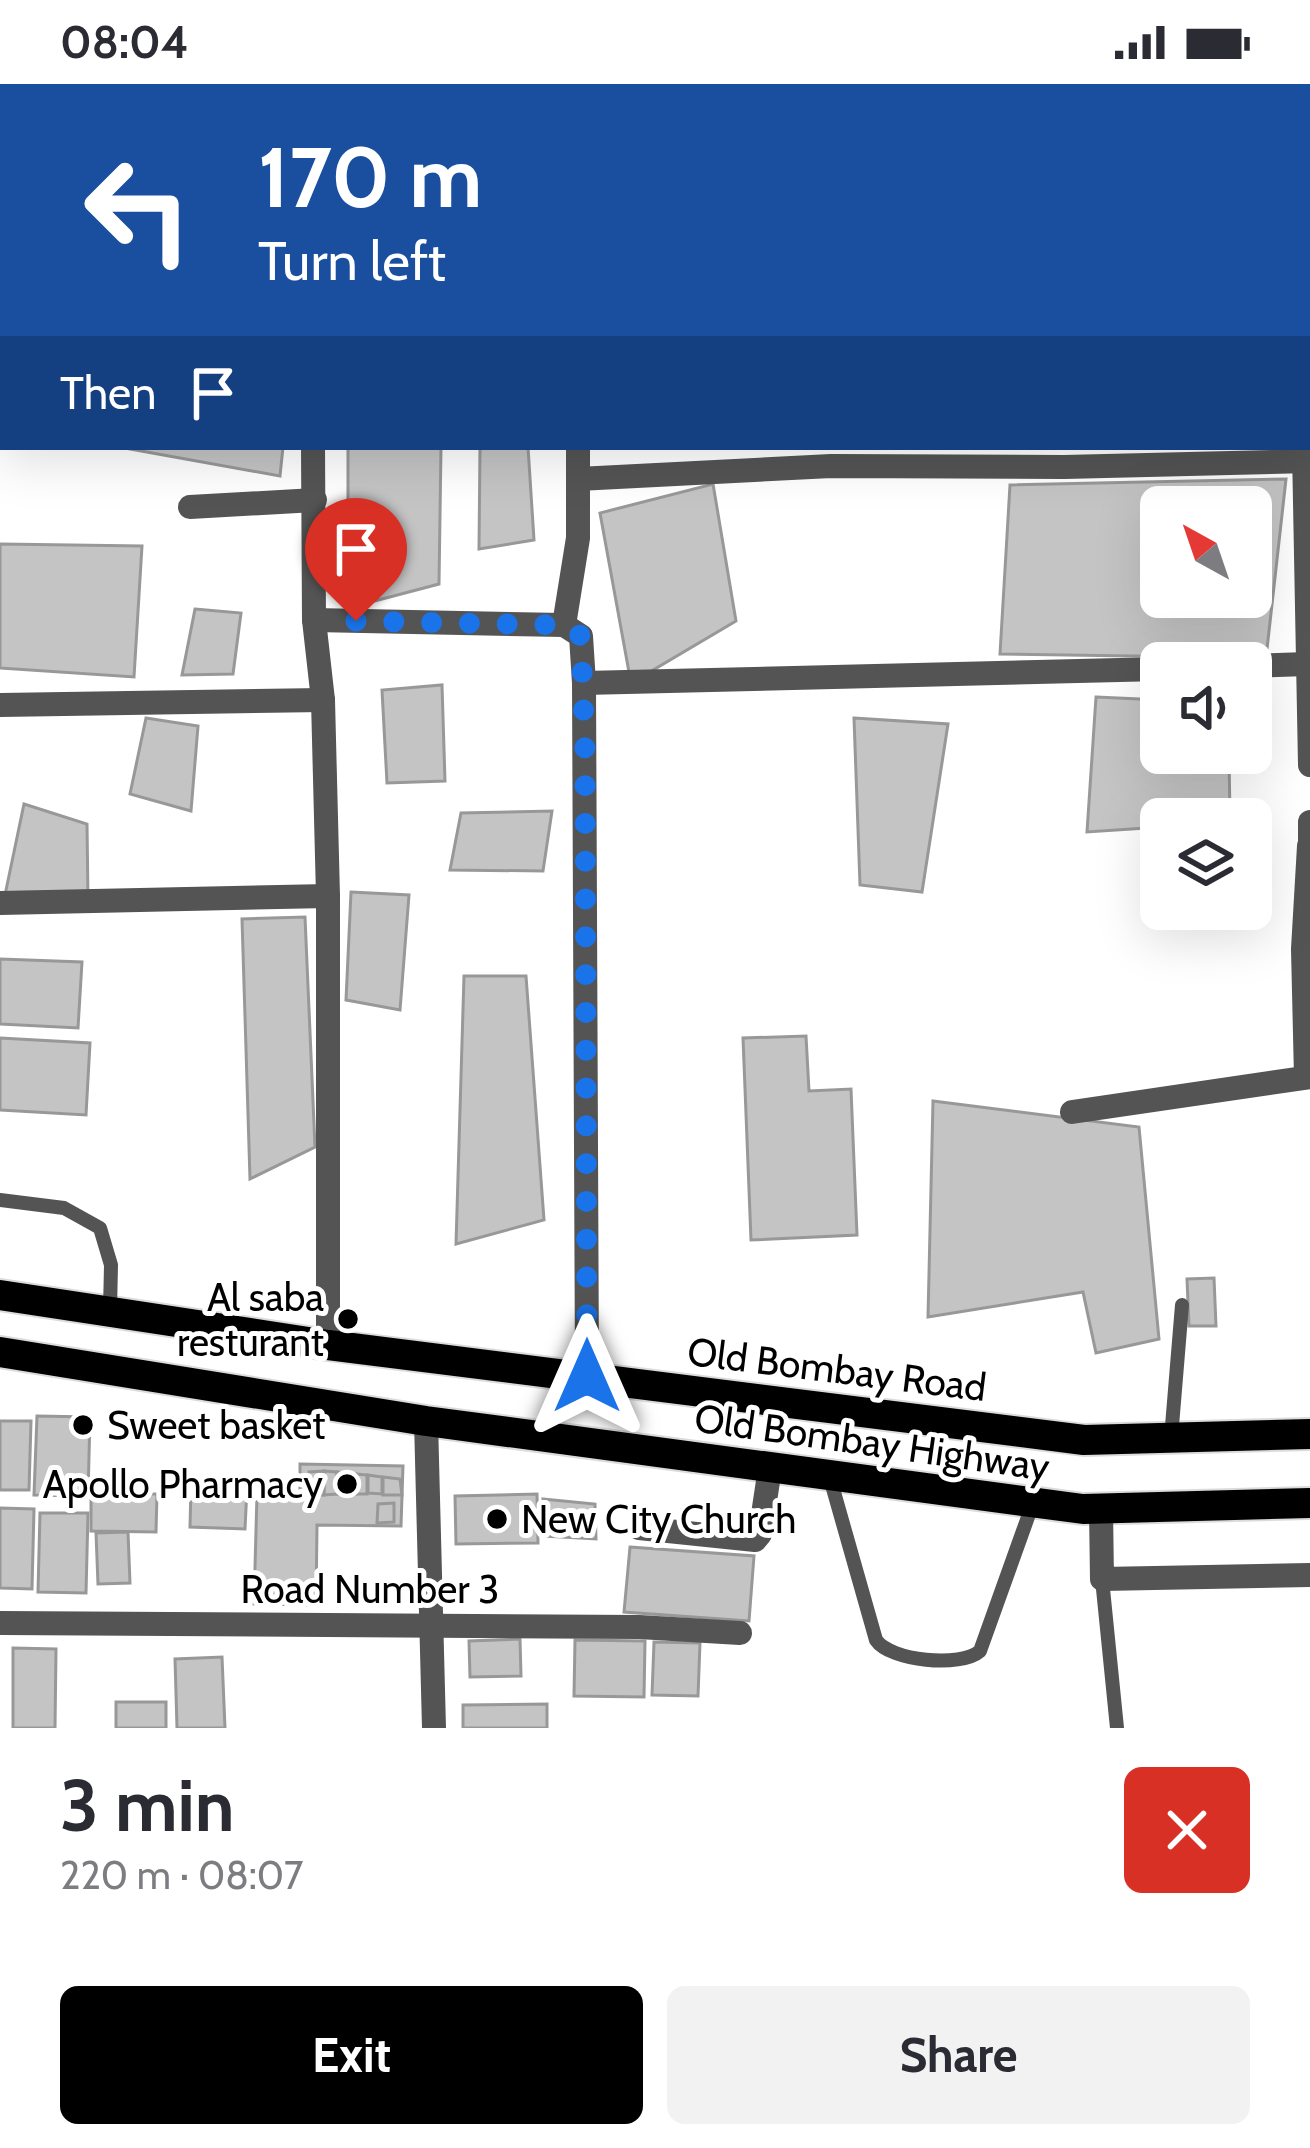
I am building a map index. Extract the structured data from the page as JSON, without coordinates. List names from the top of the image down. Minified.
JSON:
{"streets":{"main road":["Old Bombay Road","Old Bombay Highway"],"street":["Road Number 3"]},"places":["Al saba resturant","Sweet basket","Apollo Pharmacy","New City Church"],"north":"top left","page":{"status":"08:04","turn":["170 m","Turn left"],"then":"Then","heading":["3 min","220 m · 08:07"],"buttons":["Exit","Share"]}}
